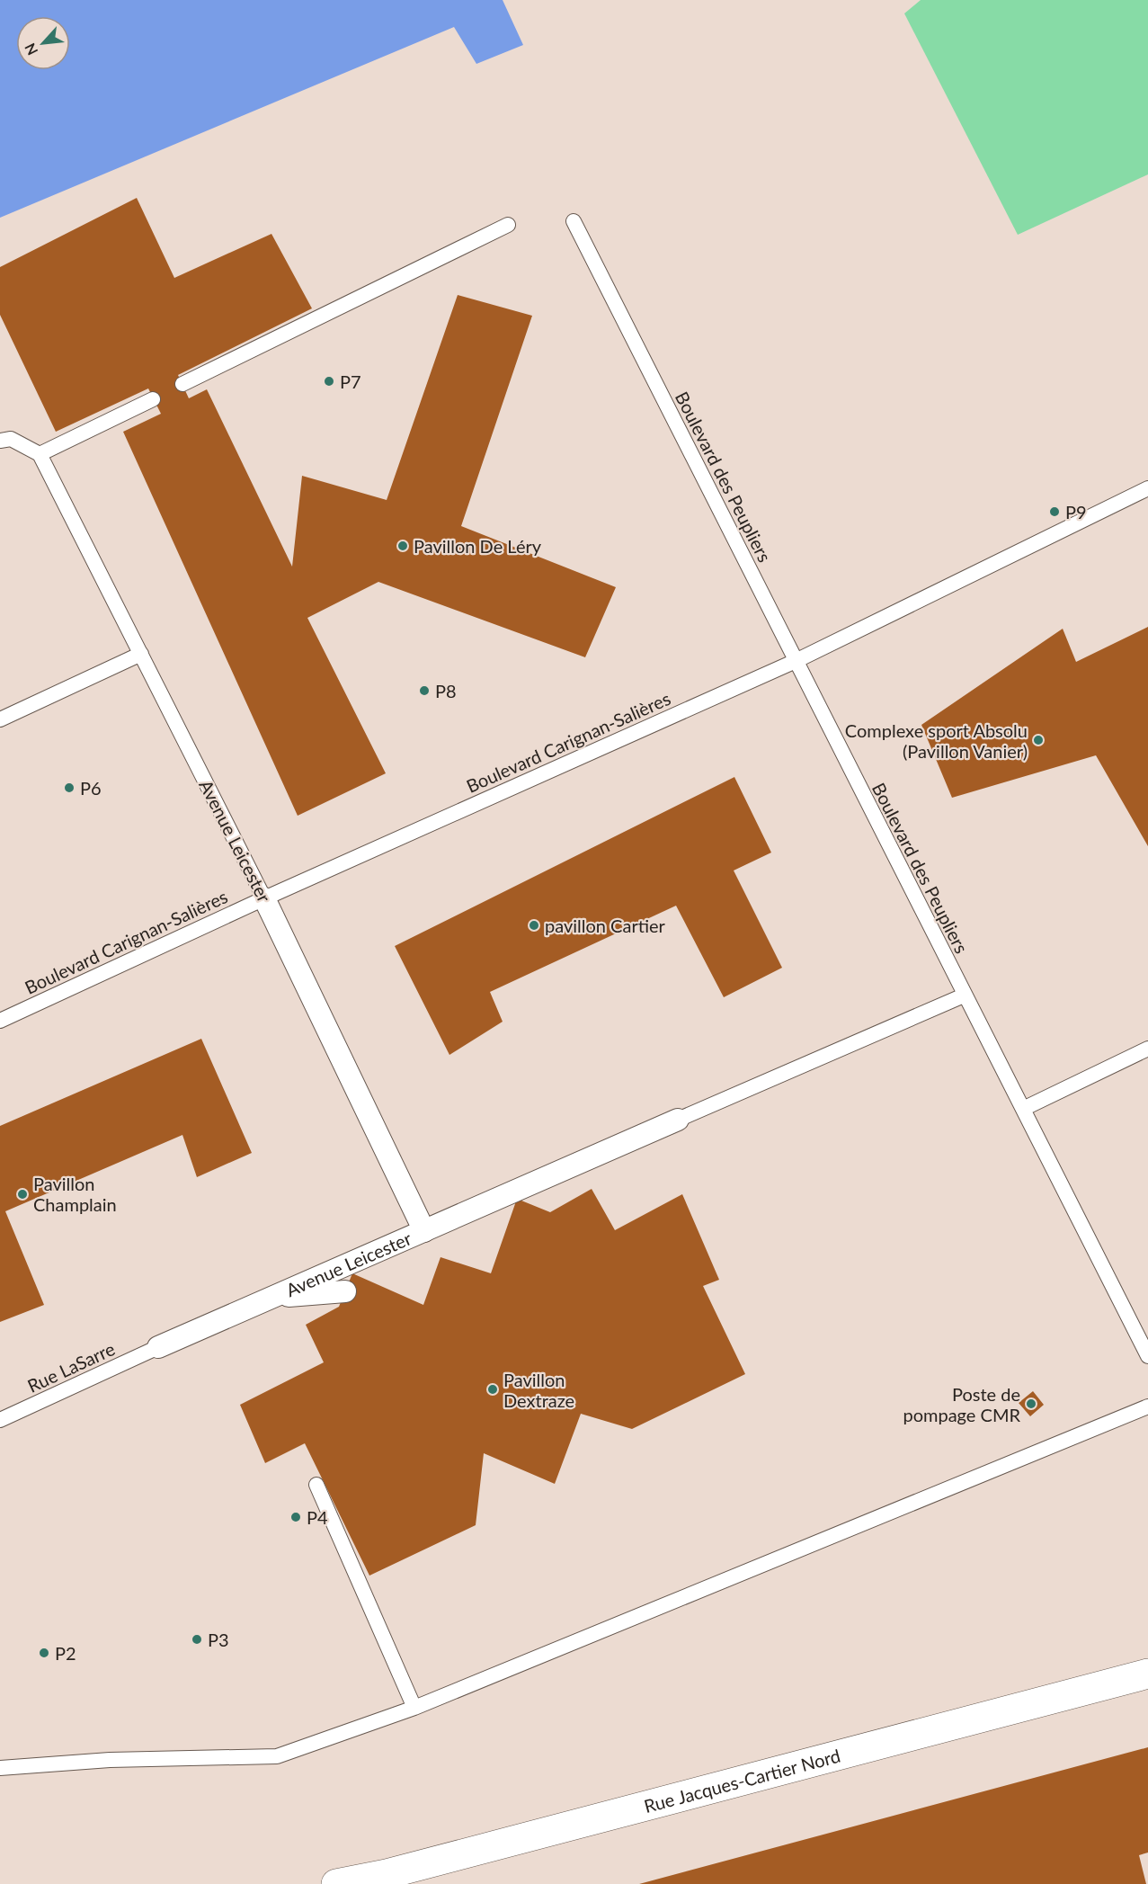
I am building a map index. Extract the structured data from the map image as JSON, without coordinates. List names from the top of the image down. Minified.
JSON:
{"streets":{"street":["Avenue Leicester","Rue Jacques-Cartier Nord"],"lane":["Boulevard des Peupliers","Boulevard Carignan-Salières","Rue LaSarre"]},"crossings":[["Boulevard des Peupliers","Boulevard Carignan-Salières"],["Boulevard Carignan-Salières","Avenue Leicester"],["Avenue Leicester","Rue LaSarre"]],"places":["P7","P9","Pavillon De Léry","P8","Complexe sport Absolu (Pavillon Vanier)","P6","pavillon Cartier","Pavillon Champlain","Pavillon Dextraze","Poste de pompage CMR","P4","P3","P2"],"north":"bottom left"}
